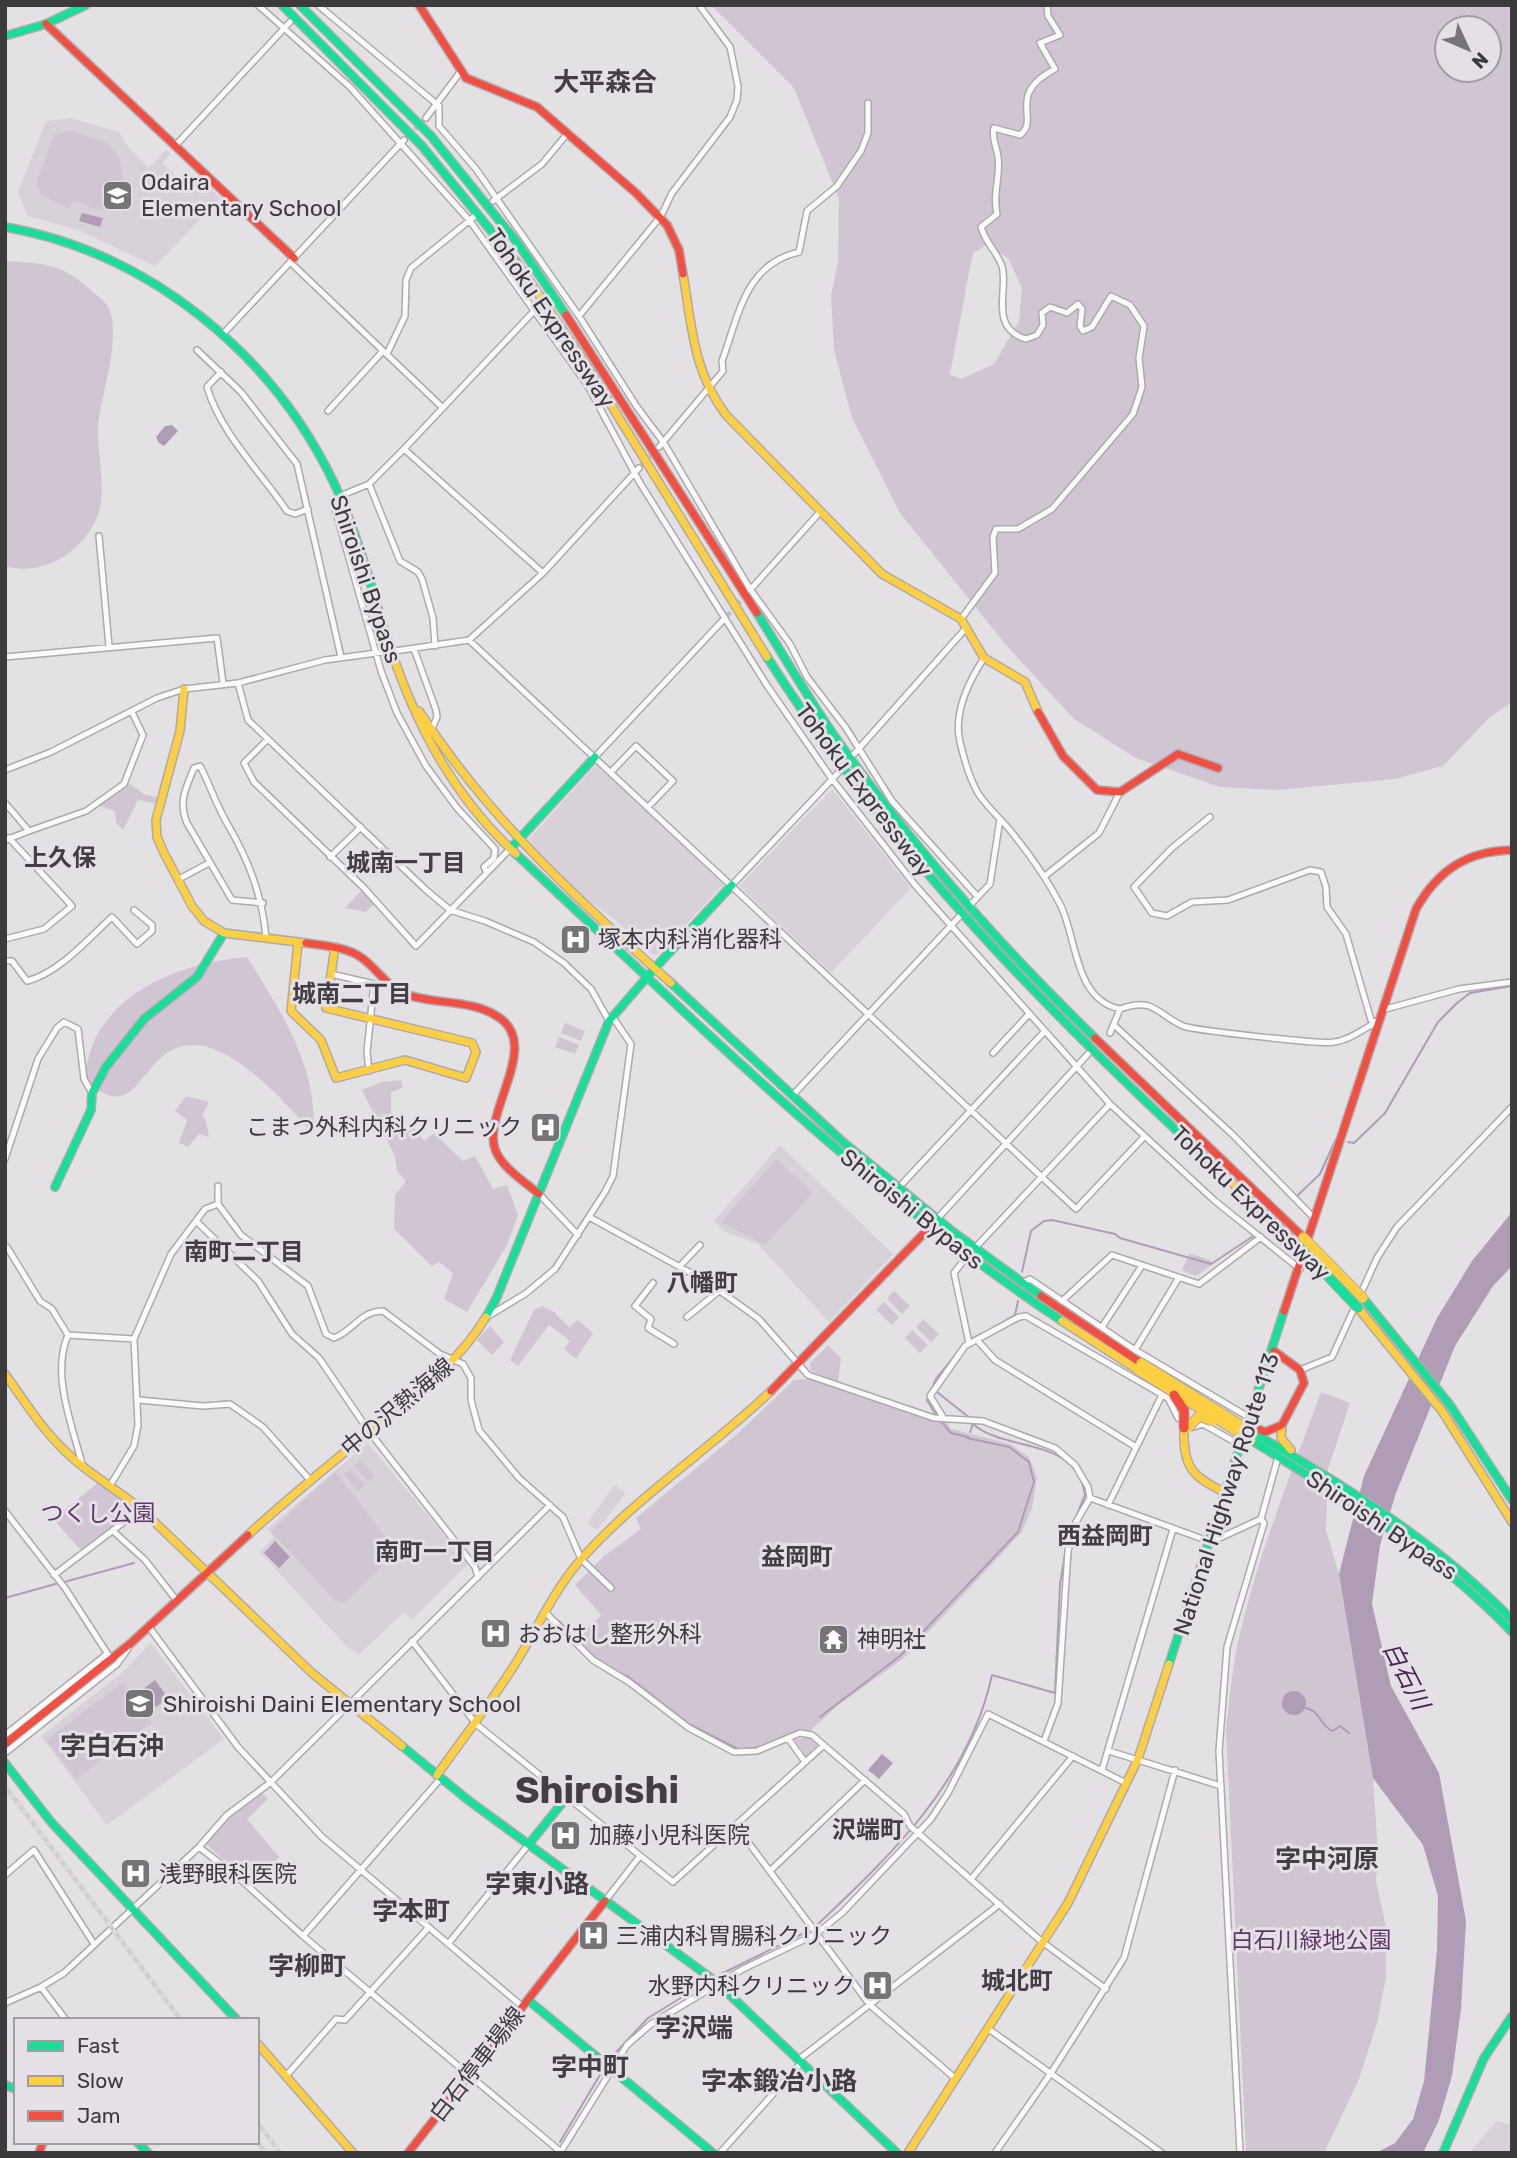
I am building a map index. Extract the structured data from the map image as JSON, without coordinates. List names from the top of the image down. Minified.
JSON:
{"streets":{"main road":["Tohoku Expressway","Shiroishi Bypass","中の沢熱海線","National Highway Route 113","白石停車場線"]},"crossings":[["Shiroishi Bypass","中の沢熱海線"],["Shiroishi Bypass","National Highway Route 113"]],"districts":["大平森合","上久保","城南一丁目","城南二丁目","南町二丁目","八幡町","西益岡町","南町一丁目","益岡町","字白石沖","Shiroishi","沢端町","字中河原","字東小路","字本町","字柳町","城北町","字沢端","字中町","字本鍛冶小路"],"water":["白石川"],"parks":["つくし公園","白石川緑地公園"],"places":{"school or university":["Odaira Elementary School","Shiroishi Daini Elementary School"],"hospital":["塚本内科消化器科","こまつ外科内科クリニック","おおはし整形外科","加藤小児科医院","浅野眼科医院","三浦内科胃腸科クリニック","水野内科クリニック"],"temple":["神明社"]},"legend":["Fast","Slow","Jam"],"north":"bottom right"}
